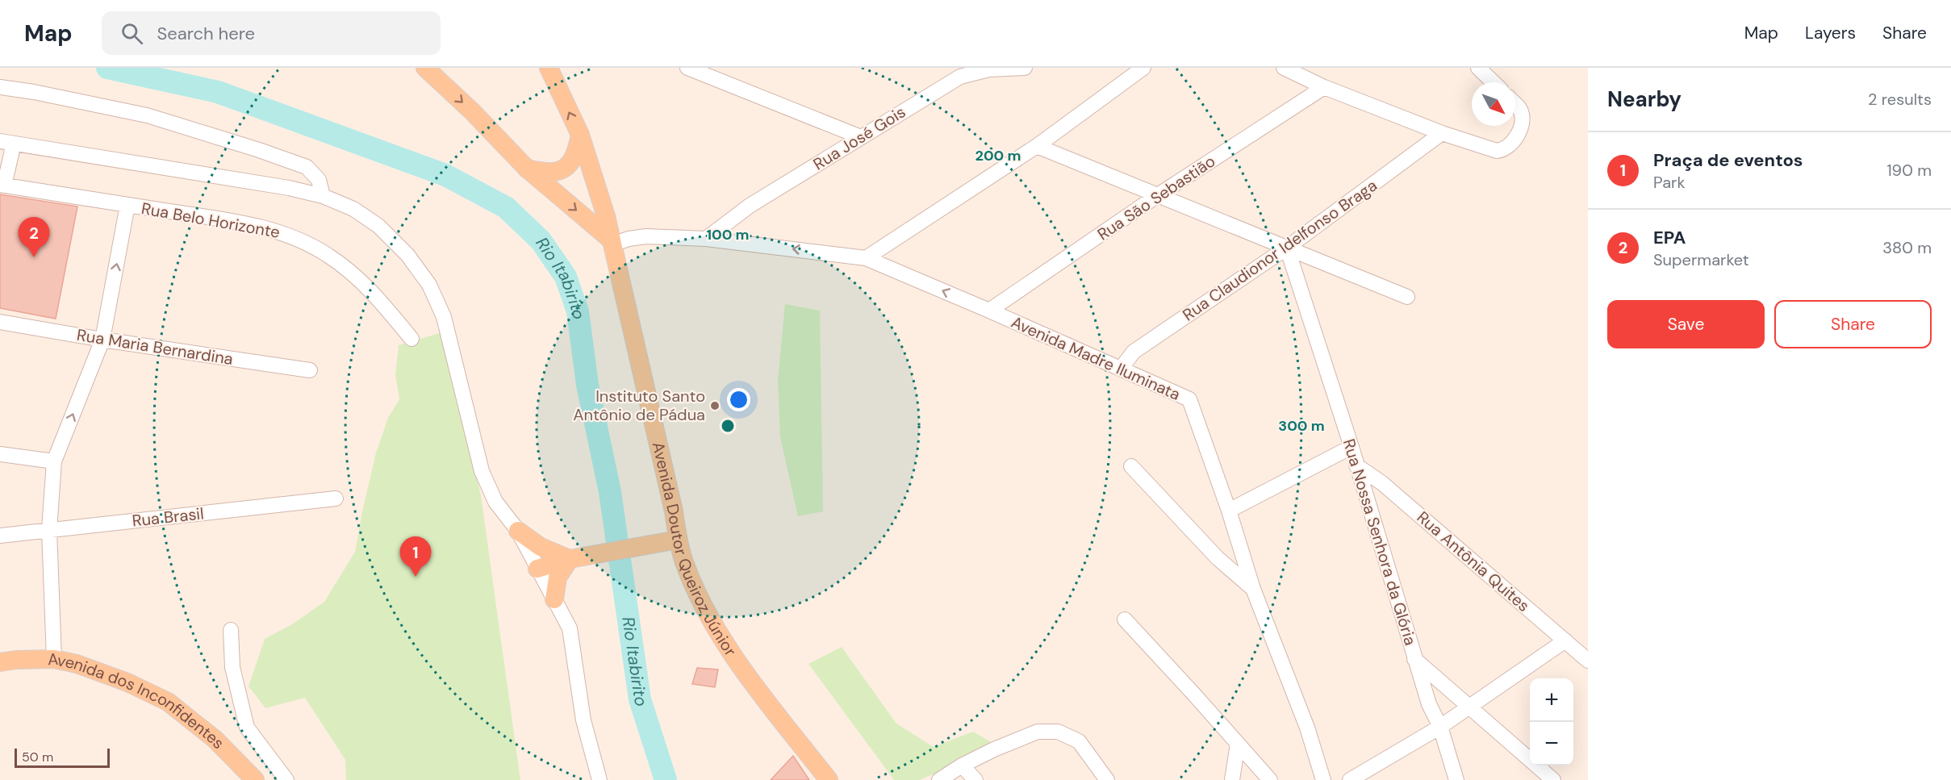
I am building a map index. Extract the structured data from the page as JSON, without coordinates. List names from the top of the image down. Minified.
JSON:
{"streets":{"main road":["Avenida Doutor Queiroz Júnior","Avenida dos Inconfidentes"],"street":["Rua José Gois","Rua São Sebastião","Rua Belo Horizonte","Rua Claudionor Idelfonso Braga","Rua Maria Bernardina","Avenida Madre Iluminata","Rua Brasil","Rua Nossa Senhora da Glória","Rua Antônia Quites"]},"crossings":[["Rua José Gois","Avenida Madre Iluminata"],["Rua São Sebastião","Avenida Madre Iluminata"],["Rua Claudionor Idelfonso Braga","Avenida Madre Iluminata"],["Rua Claudionor Idelfonso Braga","Rua Nossa Senhora da Glória"],["Avenida Madre Iluminata","Avenida Doutor Queiroz Júnior"],["Rua Nossa Senhora da Glória","Rua Antônia Quites"]],"water":["Rio Itabirito"],"places":["Instituto Santo Antônio de Pádua"],"scale_bar":"50 m","north":"bottom right","page":{"header":"Map","search":"Search here","nav":["Map","Layers","Share"],"heading":["Nearby","2 results"],"list":[{"mark":"1","name":"Praça de eventos","note":"Park","value":"190 m"},{"mark":"2","name":"EPA","note":"Supermarket","value":"380 m"}],"pins":["2","1"],"buttons":["Save","Share"],"map_buttons":["+","−"],"scale":"50 m"},"rings":["200 m","100 m","300 m"]}
